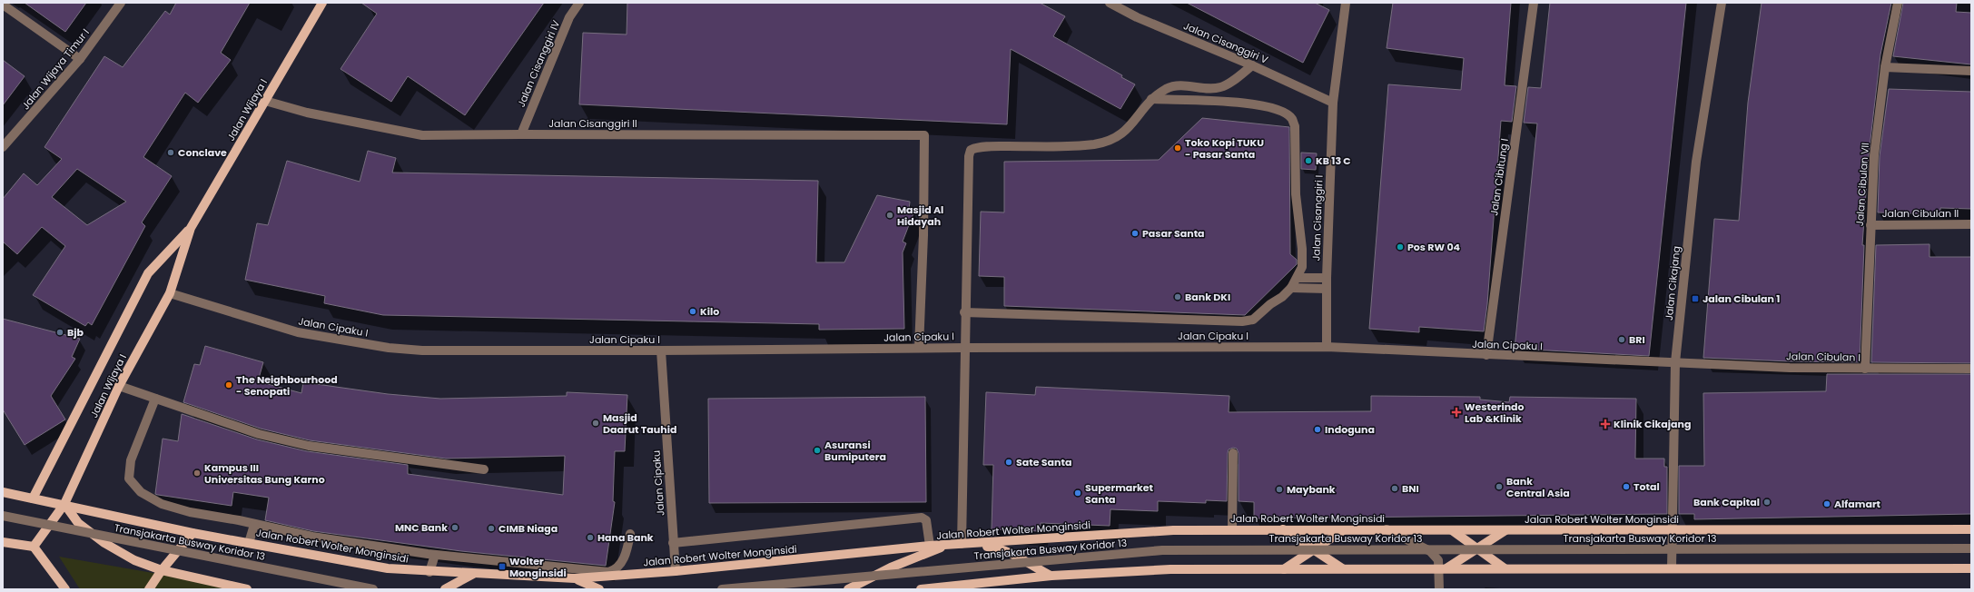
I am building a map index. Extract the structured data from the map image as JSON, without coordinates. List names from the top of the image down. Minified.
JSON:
{"streets":{"main road":["Jalan Wijaya I","Jalan Robert Wolter Monginsidi"],"street":["Jalan Cisanggiri V","Jalan Cisanggiri IV","Jalan Wijaya Timur I","Jalan Cisanggiri II","Jalan Cibitung I","Jalan Cibulan VII","Jalan Cibulan II","Jalan Cisanggiri I","Jalan Cikajang","Jalan Cipaku I","Jalan Cibulan I","Jalan Cipaku","Transjakarta Busway Koridor 13"]},"crossings":[["Jalan Cisanggiri V","Jalan Cisanggiri I"],["Jalan Cisanggiri IV","Jalan Cisanggiri II"],["Jalan Wijaya I","Jalan Cisanggiri II"],["Jalan Wijaya I","Jalan Cipaku I"],["Jalan Wijaya I","Jalan Robert Wolter Monginsidi"],["Jalan Cisanggiri II","Jalan Cipaku I"],["Jalan Cibitung I","Jalan Cipaku I"],["Jalan Cibulan VII","Jalan Cibulan II"],["Jalan Cibulan VII","Jalan Cibulan I"],["Jalan Cisanggiri I","Jalan Cipaku I"],["Jalan Cikajang","Jalan Cipaku I"],["Jalan Cikajang","Jalan Cibulan I"],["Jalan Cikajang","Jalan Robert Wolter Monginsidi"],["Jalan Cipaku I","Jalan Cibulan I"],["Jalan Cipaku I","Jalan Cipaku"],["Jalan Cipaku","Jalan Robert Wolter Monginsidi"]],"places":{"other":["Toko Kopi TUKU - Pasar Santa","Conclave","KB 13 C","Masjid Al Hidayah","Pasar Santa","Pos RW 04","Bank DKI","Kilo","Bjb","BRI","The Neighbourhood - Senopati","Masjid Daarut Tauhid","Indoguna","Asuransi Bumiputera","Sate Santa","Kampus III Universitas Bung Karno","Bank Central Asia","Total","BNI","Maybank","Supermarket Santa","Bank Capital","Alfamart","MNC Bank","CIMB Niaga","Hana Bank"],"transit":["Jalan Cibulan 1","Wolter Monginsidi"],"health":["Westerindo Lab &Klinik","Klinik Cikajang"]}}
